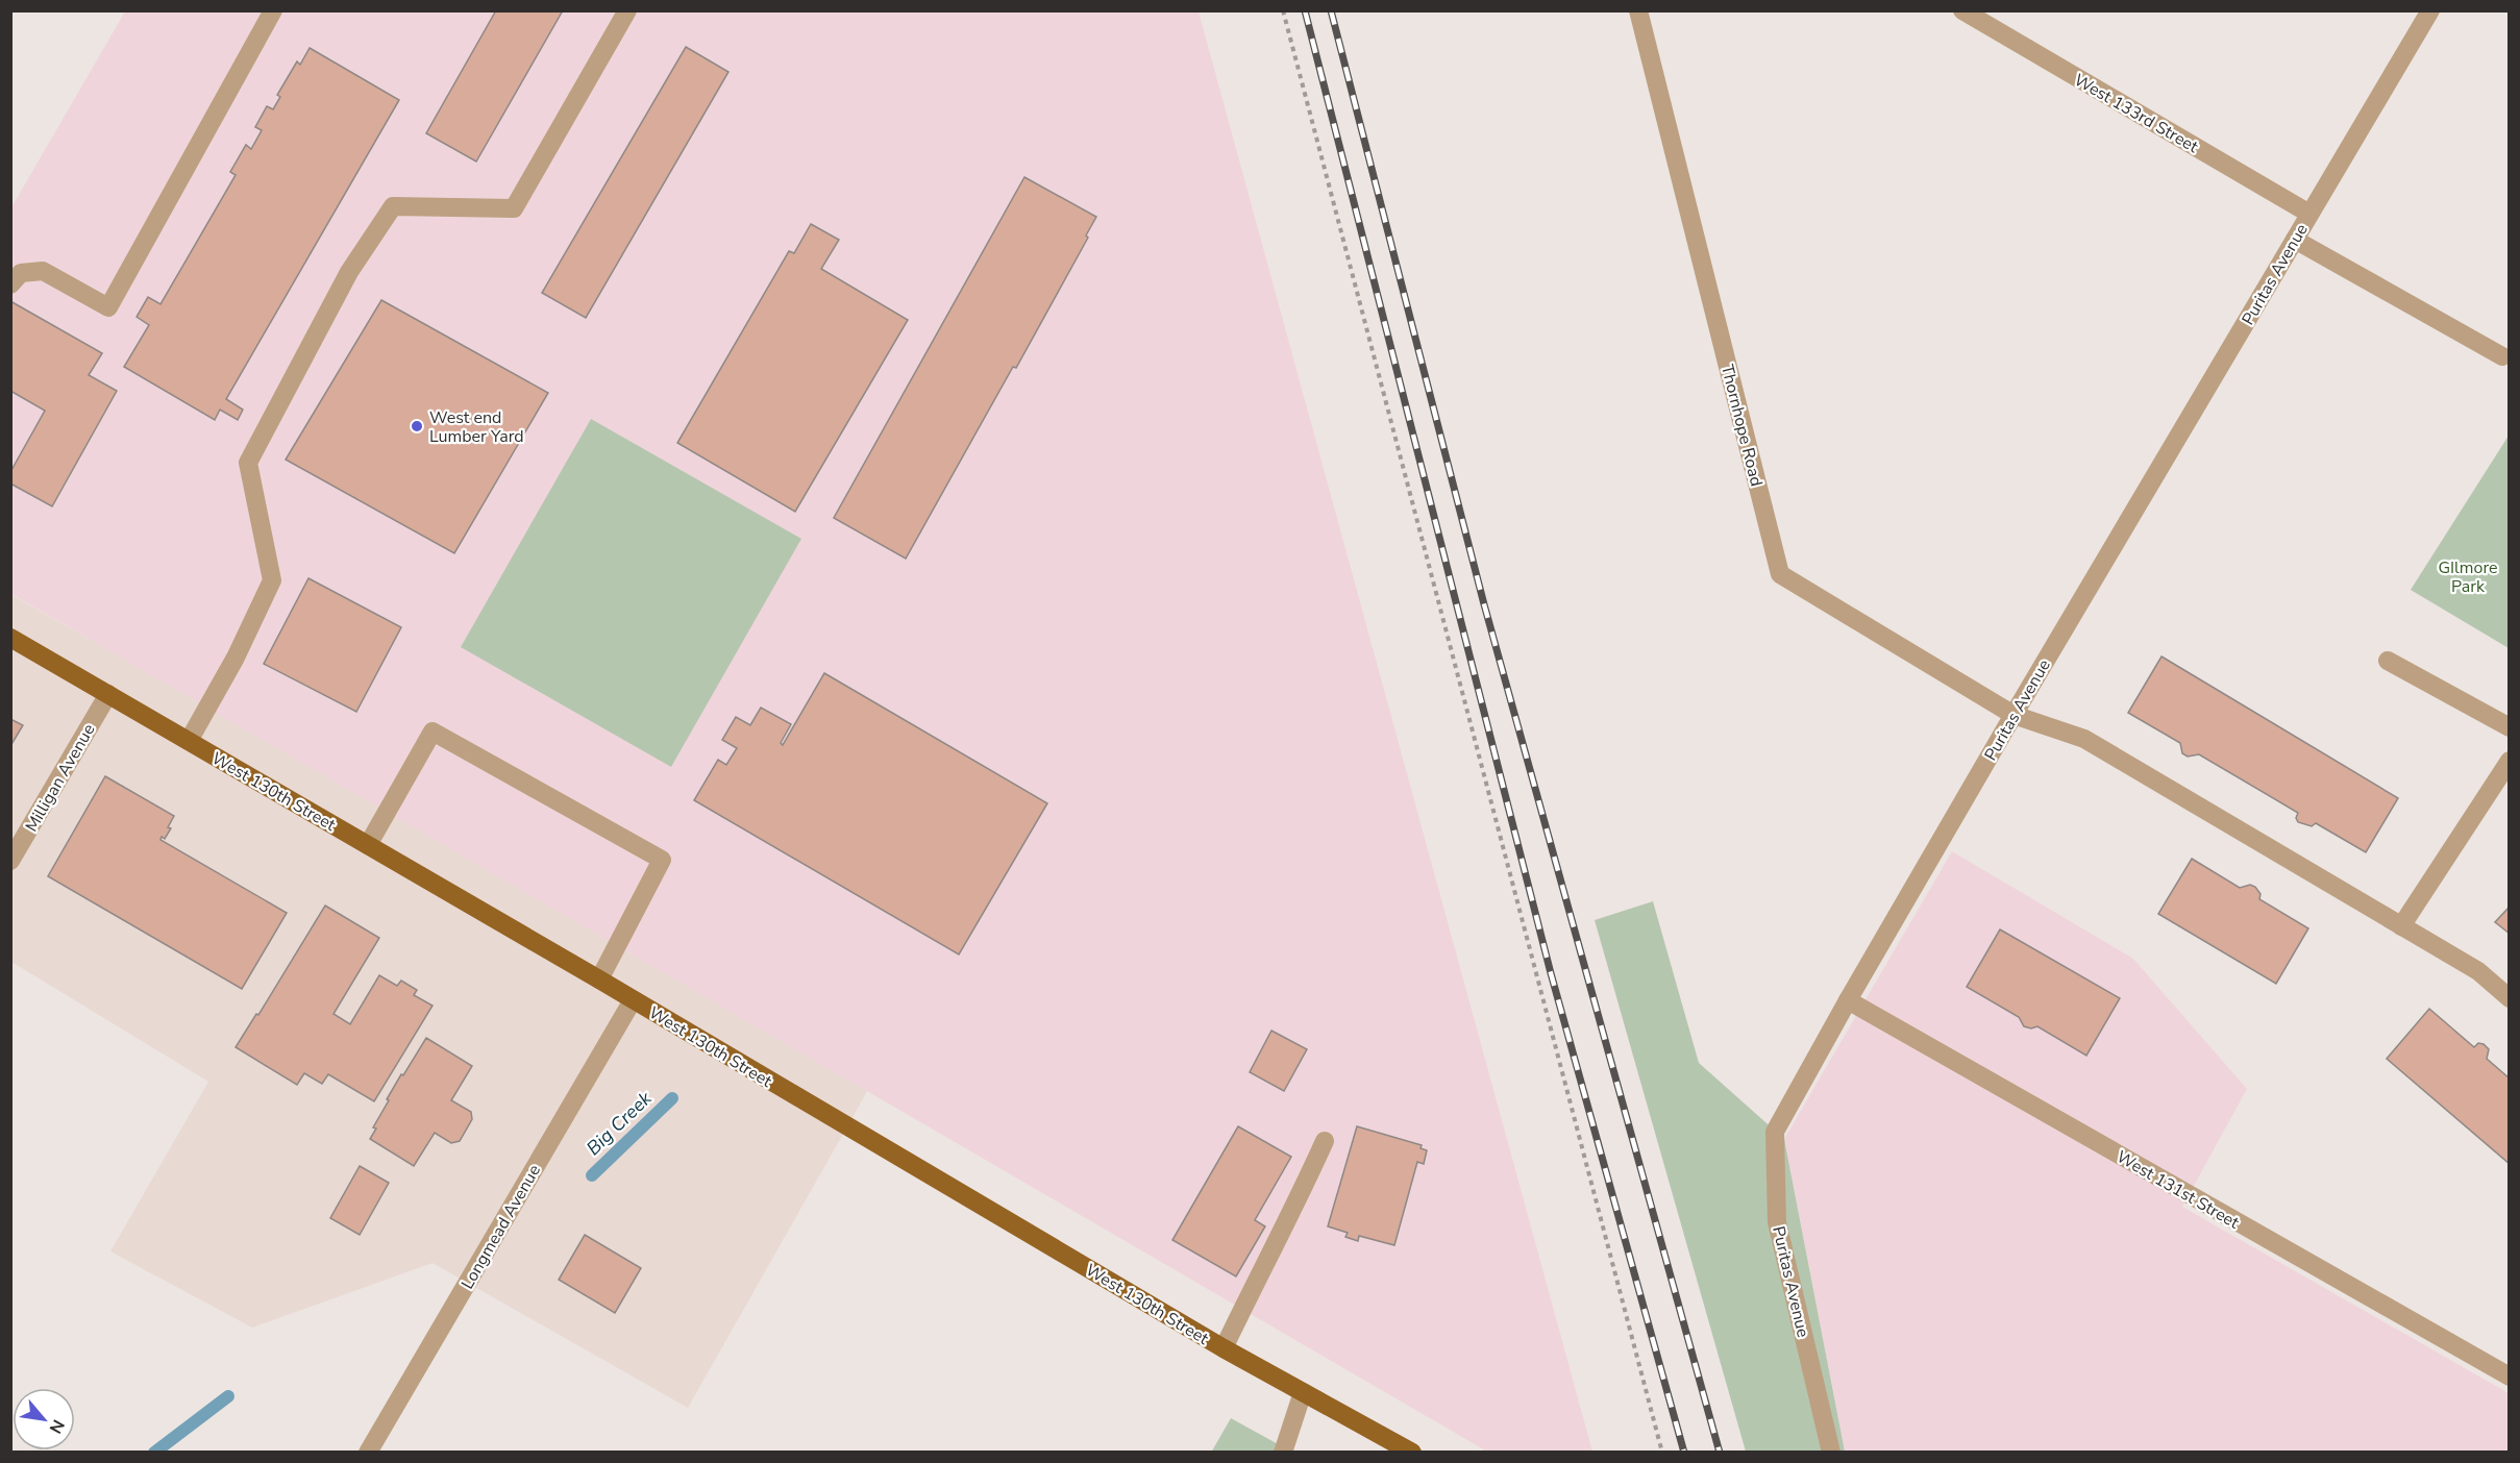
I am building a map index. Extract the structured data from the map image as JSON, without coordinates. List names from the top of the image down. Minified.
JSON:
{"streets":{"main road":["West 130th Street"],"street":["West 133rd Street","Puritas Avenue","Thornhope Road","Milligan Avenue","West 131st Street","Longmead Avenue"]},"crossings":[["West 133rd Street","Puritas Avenue"],["Puritas Avenue","Thornhope Road"],["Puritas Avenue","West 131st Street"],["Milligan Avenue","West 130th Street"],["West 130th Street","Longmead Avenue"]],"water":["Big Creek"],"parks":["GIlmore Park"],"places":["West end Lumber Yard"],"north":"bottom right"}
